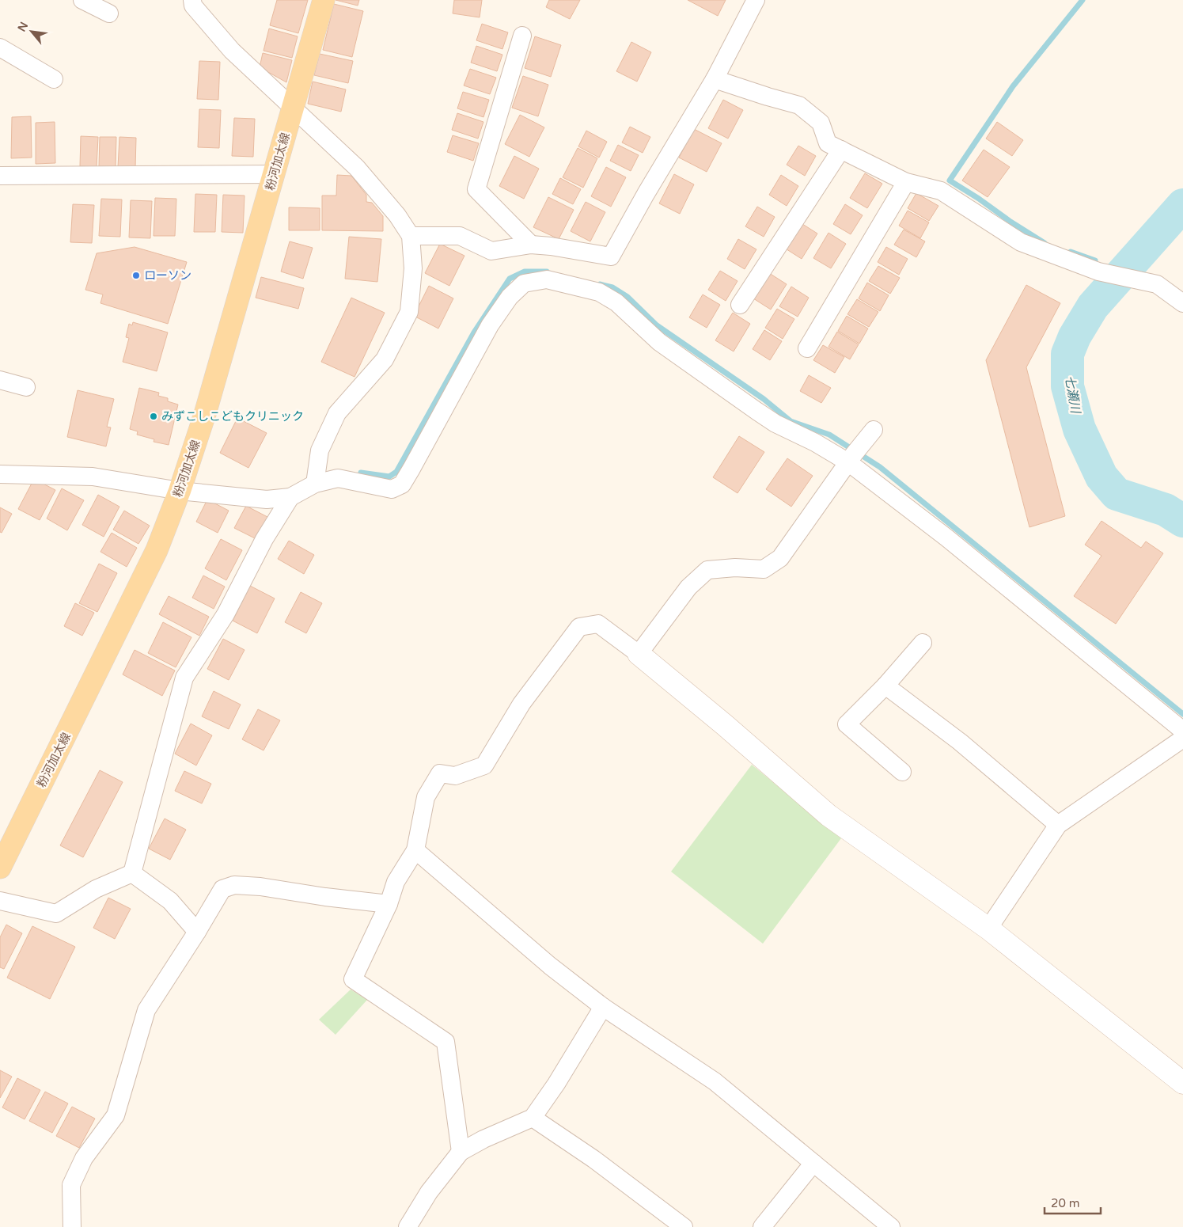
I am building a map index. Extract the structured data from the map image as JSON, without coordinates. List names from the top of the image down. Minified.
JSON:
{"streets":{"main road":["粉河加太線"]},"water":["七瀬川"],"places":["ローソン","みずこしこどもクリニック"],"scale_bar":"20 m","north":"top left"}
